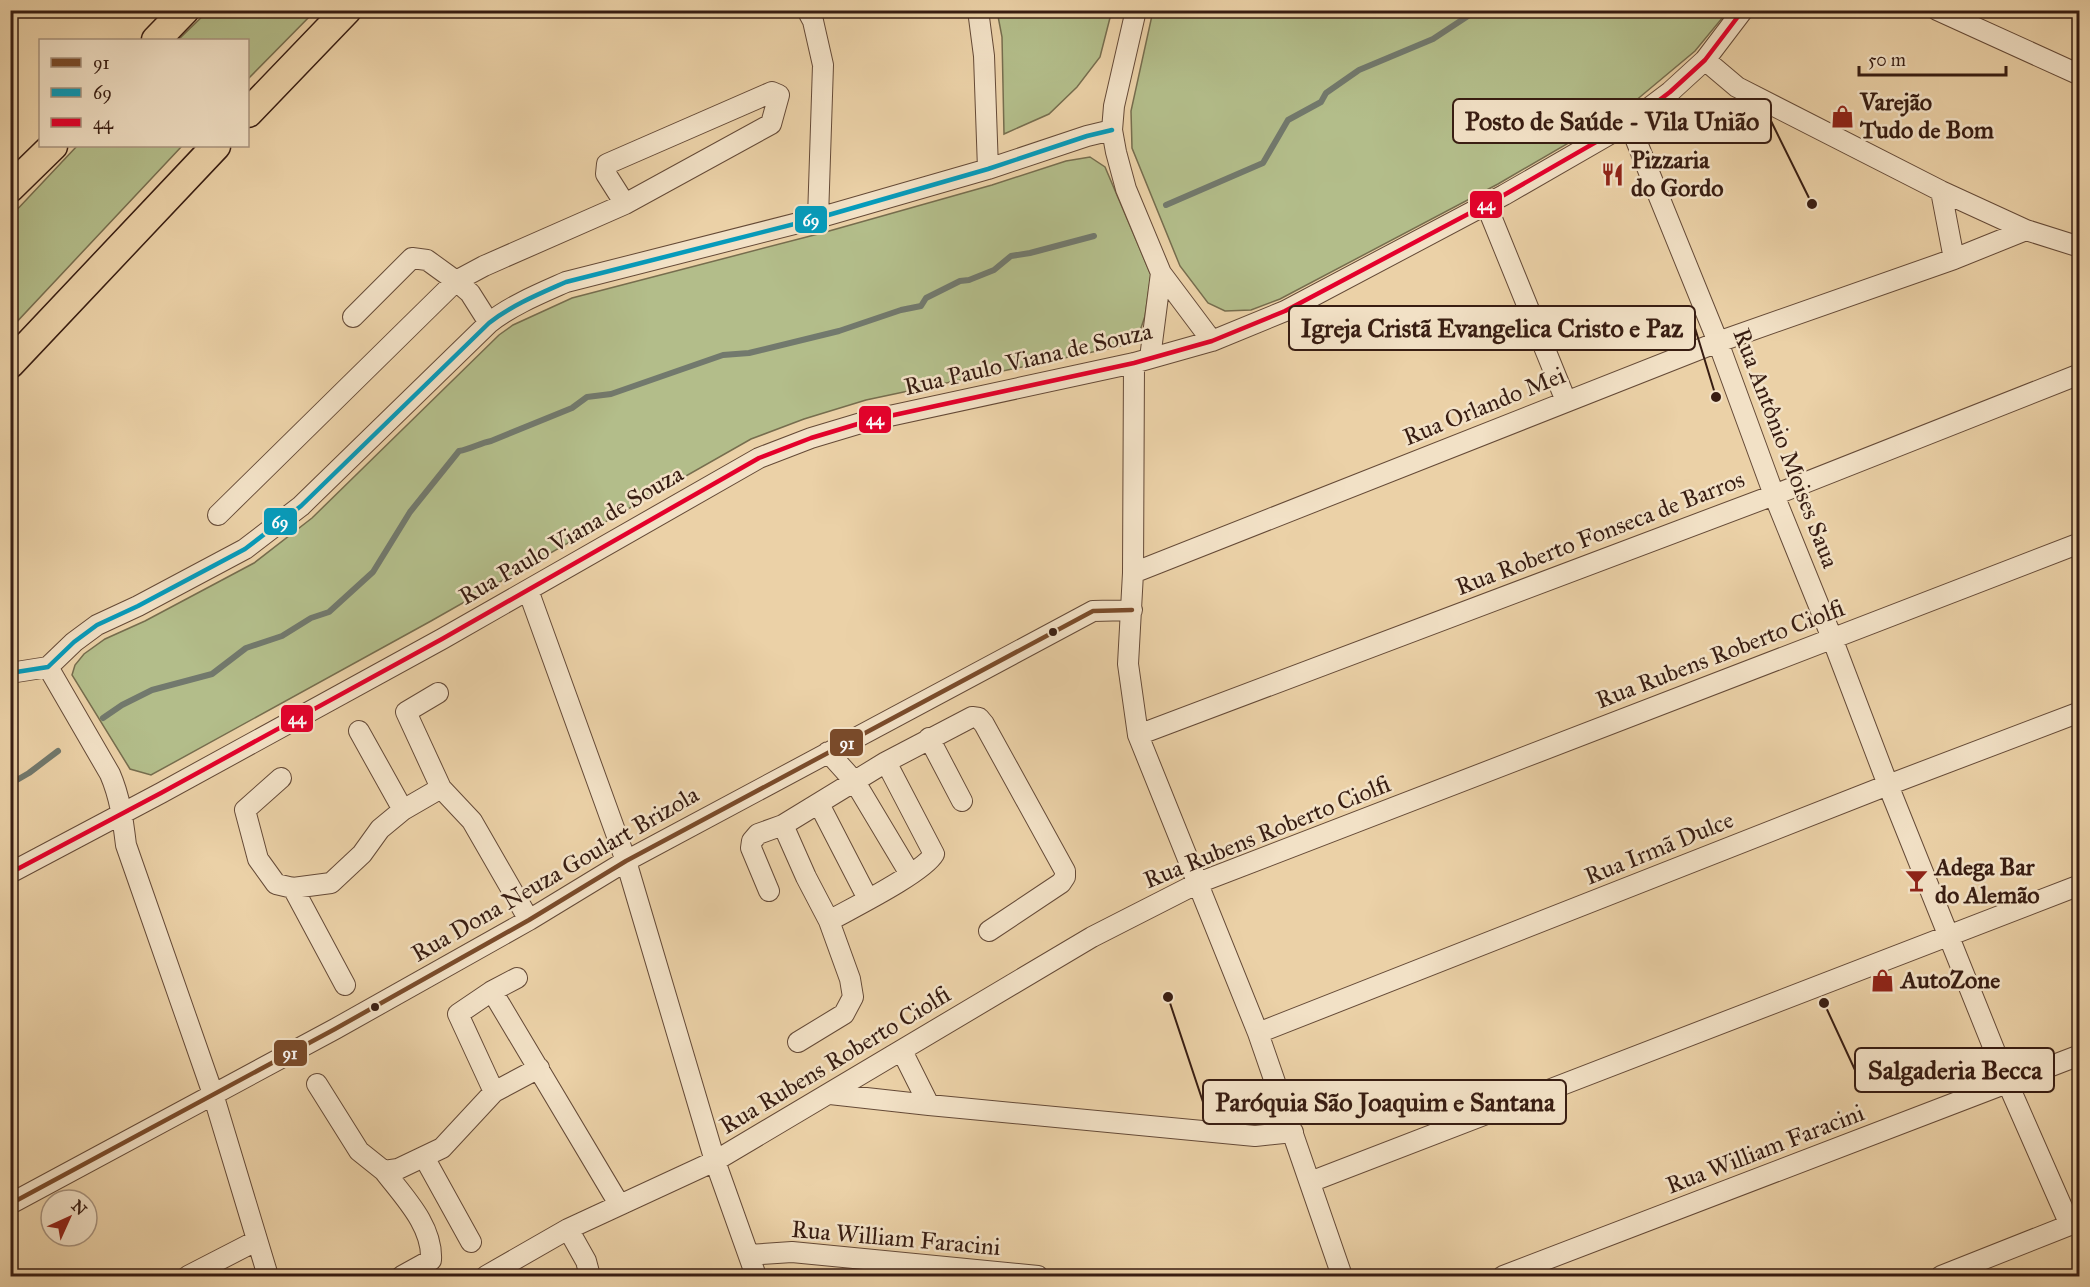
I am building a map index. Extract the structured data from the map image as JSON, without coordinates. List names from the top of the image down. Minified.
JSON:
{"streets":{"street":["Rua Paulo Viana de Souza","Rua Orlando Mei","Rua Antônio Moises Saua","Rua Roberto Fonseca de Barros","Rua Rubens Roberto Ciolfi","Rua Irmã Dulce","Rua Dona Neuza Goulart Brizola","Rua William Faracini"]},"crossings":[["Rua Paulo Viana de Souza","Rua Antônio Moises Saua"],["Rua Orlando Mei","Rua Antônio Moises Saua"],["Rua Antônio Moises Saua","Rua Roberto Fonseca de Barros"],["Rua Antônio Moises Saua","Rua Rubens Roberto Ciolfi"],["Rua Antônio Moises Saua","Rua Irmã Dulce"],["Rua Antônio Moises Saua","Rua William Faracini"]],"places":{"shop":["Varejão Tudo de Bom","AutoZone"],"restaurant":["Pizzaria do Gordo"],"other":["Posto de Saúde - Vila União","Igreja Cristã Evangelica Cristo e Paz","Paróquia São Joaquim e Santana","Salgaderia Becca"],"bar":["Adega Bar do Alemão"]},"lines":["transit line 44","transit line 69","transit line 91"],"legend":["91","69","44"],"scale_bar":"50 m","north":"top right"}
